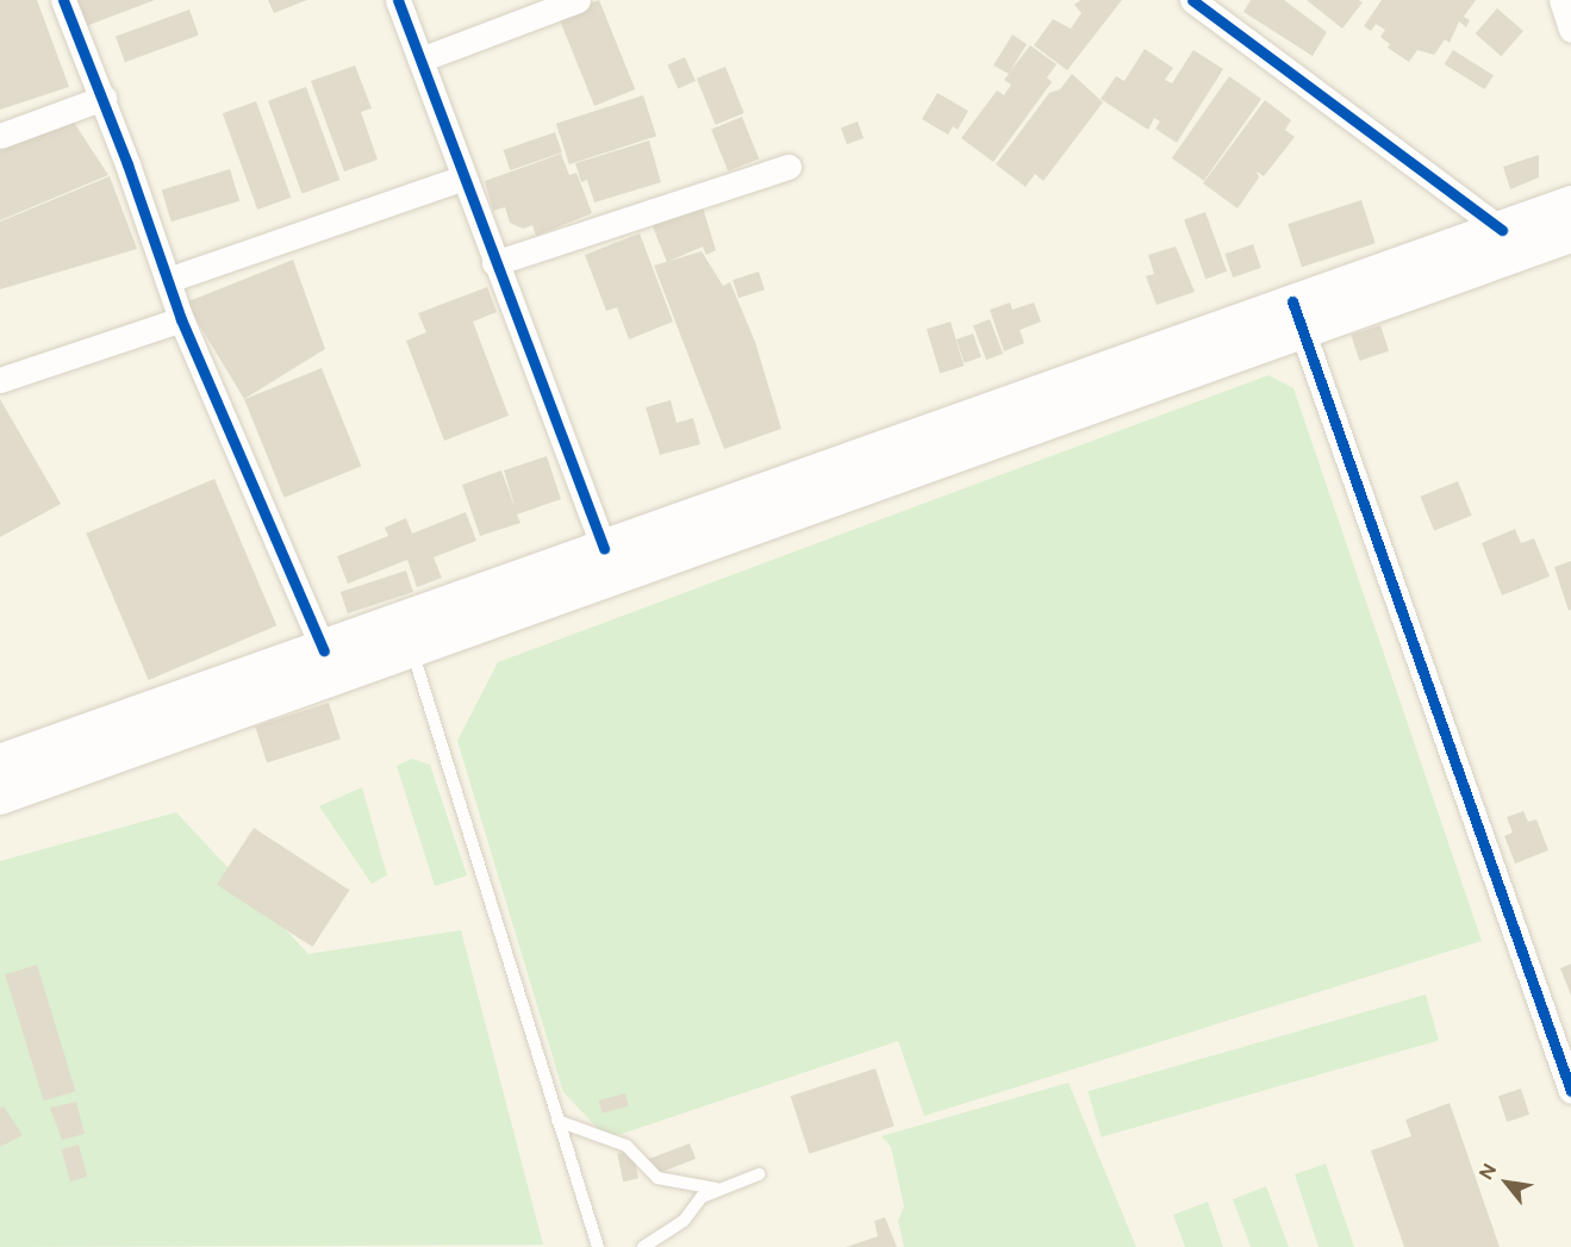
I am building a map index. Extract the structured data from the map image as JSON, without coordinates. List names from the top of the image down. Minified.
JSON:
{"north":"top left"}
